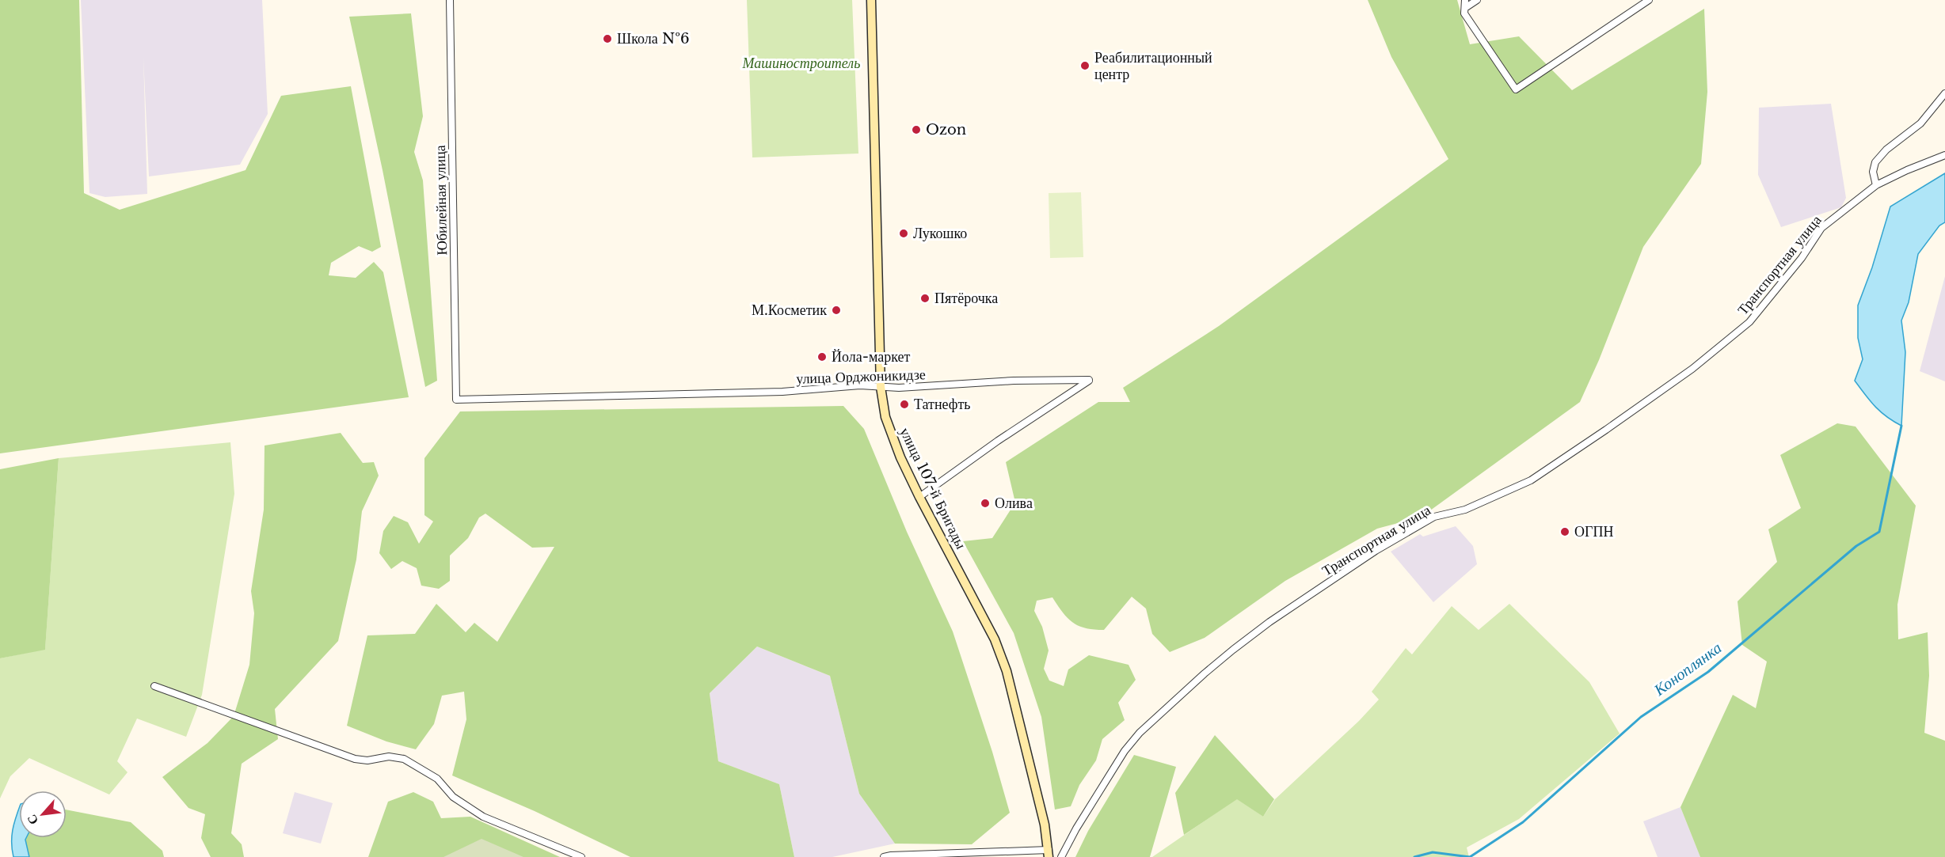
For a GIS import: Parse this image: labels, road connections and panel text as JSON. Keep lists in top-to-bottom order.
{
  "streets": {
    "main road": ["улица 107-й Бригады"],
    "street": ["Юбилейная улица", "Транспортная улица", "улица Орджоникидзе"]
  },
  "crossings": [
    ["Юбилейная улица", "улица Орджоникидзе"],
    ["улица Орджоникидзе", "улица 107-й Бригады"]
  ],
  "water": ["Коноплянка"],
  "parks": ["Машиностроитель"],
  "places": [
    "Школа №6",
    "Реабилитационный центр",
    "Ozon",
    "Лукошко",
    "Пятёрочка",
    "М.Косметик",
    "Йола-маркет",
    "Татнефть",
    "Олива",
    "ОГПН"
  ],
  "north": "bottom left"
}
